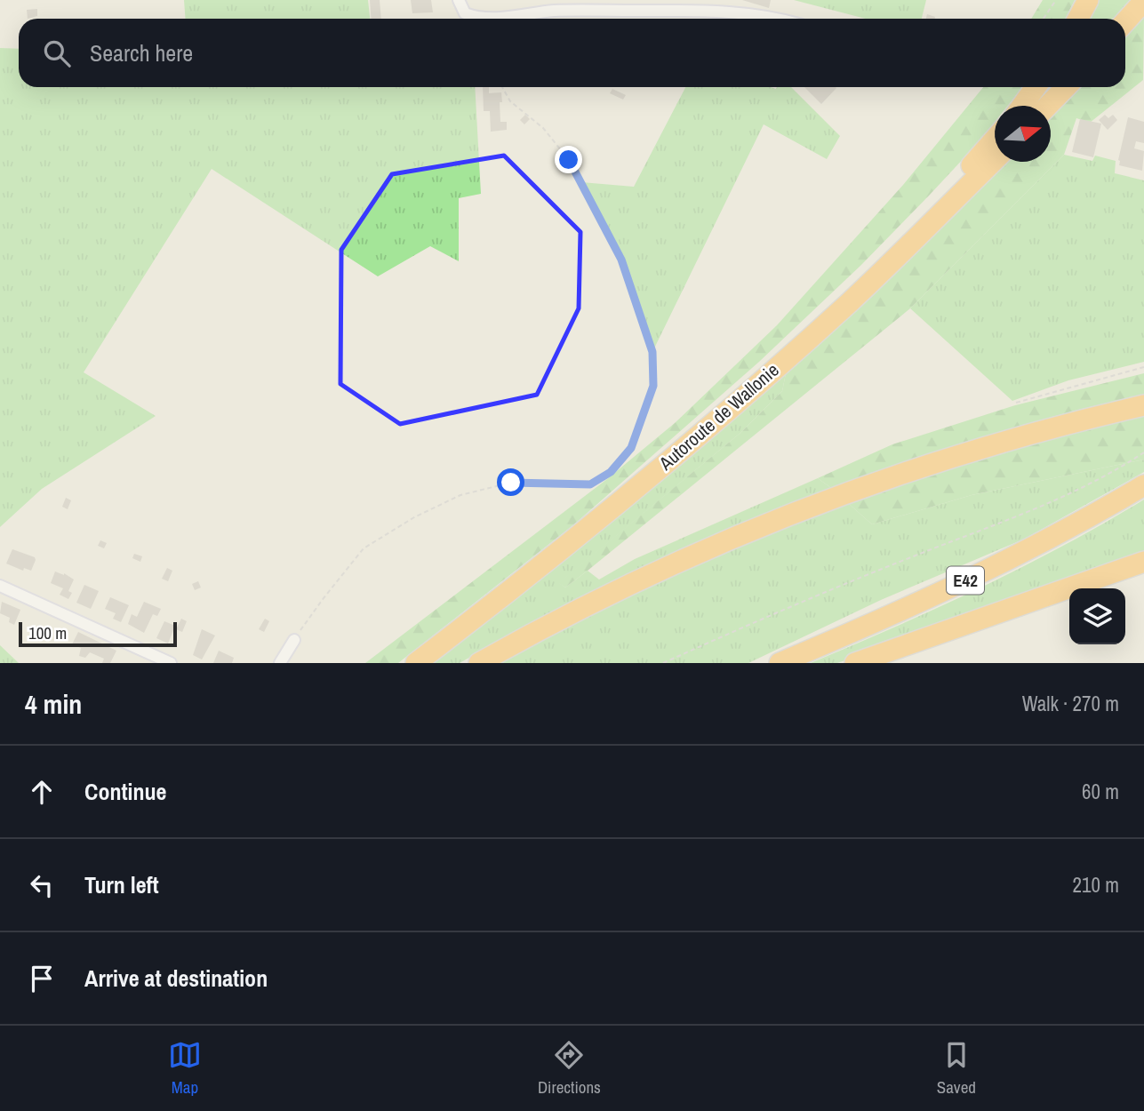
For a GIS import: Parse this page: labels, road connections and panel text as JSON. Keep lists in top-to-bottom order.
{
  "streets": {
    "highway": ["Autoroute de Wallonie", "E42"]
  },
  "scale_bar": "100 m",
  "north": "right",
  "page": {
    "search": "Search here",
    "scale": "100 m",
    "heading": ["4 min", "Walk · 270 m"],
    "list": [
      ["Continue", "60 m"],
      ["Turn left", "210 m"],
      "Arrive at destination"
    ],
    "nav": ["Map", "Directions", "Saved"]
  }
}
